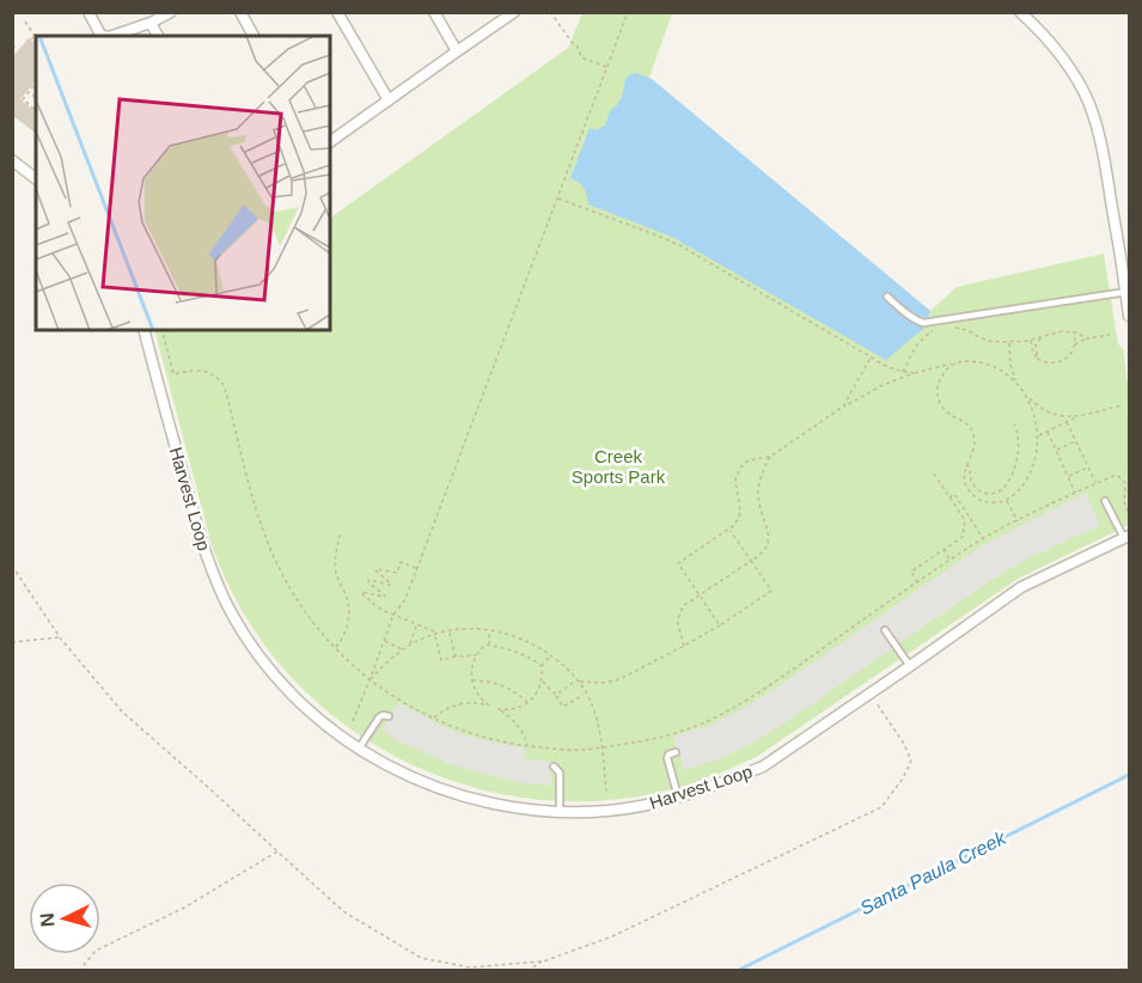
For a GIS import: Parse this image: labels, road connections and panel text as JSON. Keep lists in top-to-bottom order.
{
  "streets": {
    "street": ["Harvest Loop"]
  },
  "water": ["Santa Paula Creek"],
  "parks": ["Creek Sports Park"],
  "north": "left"
}
